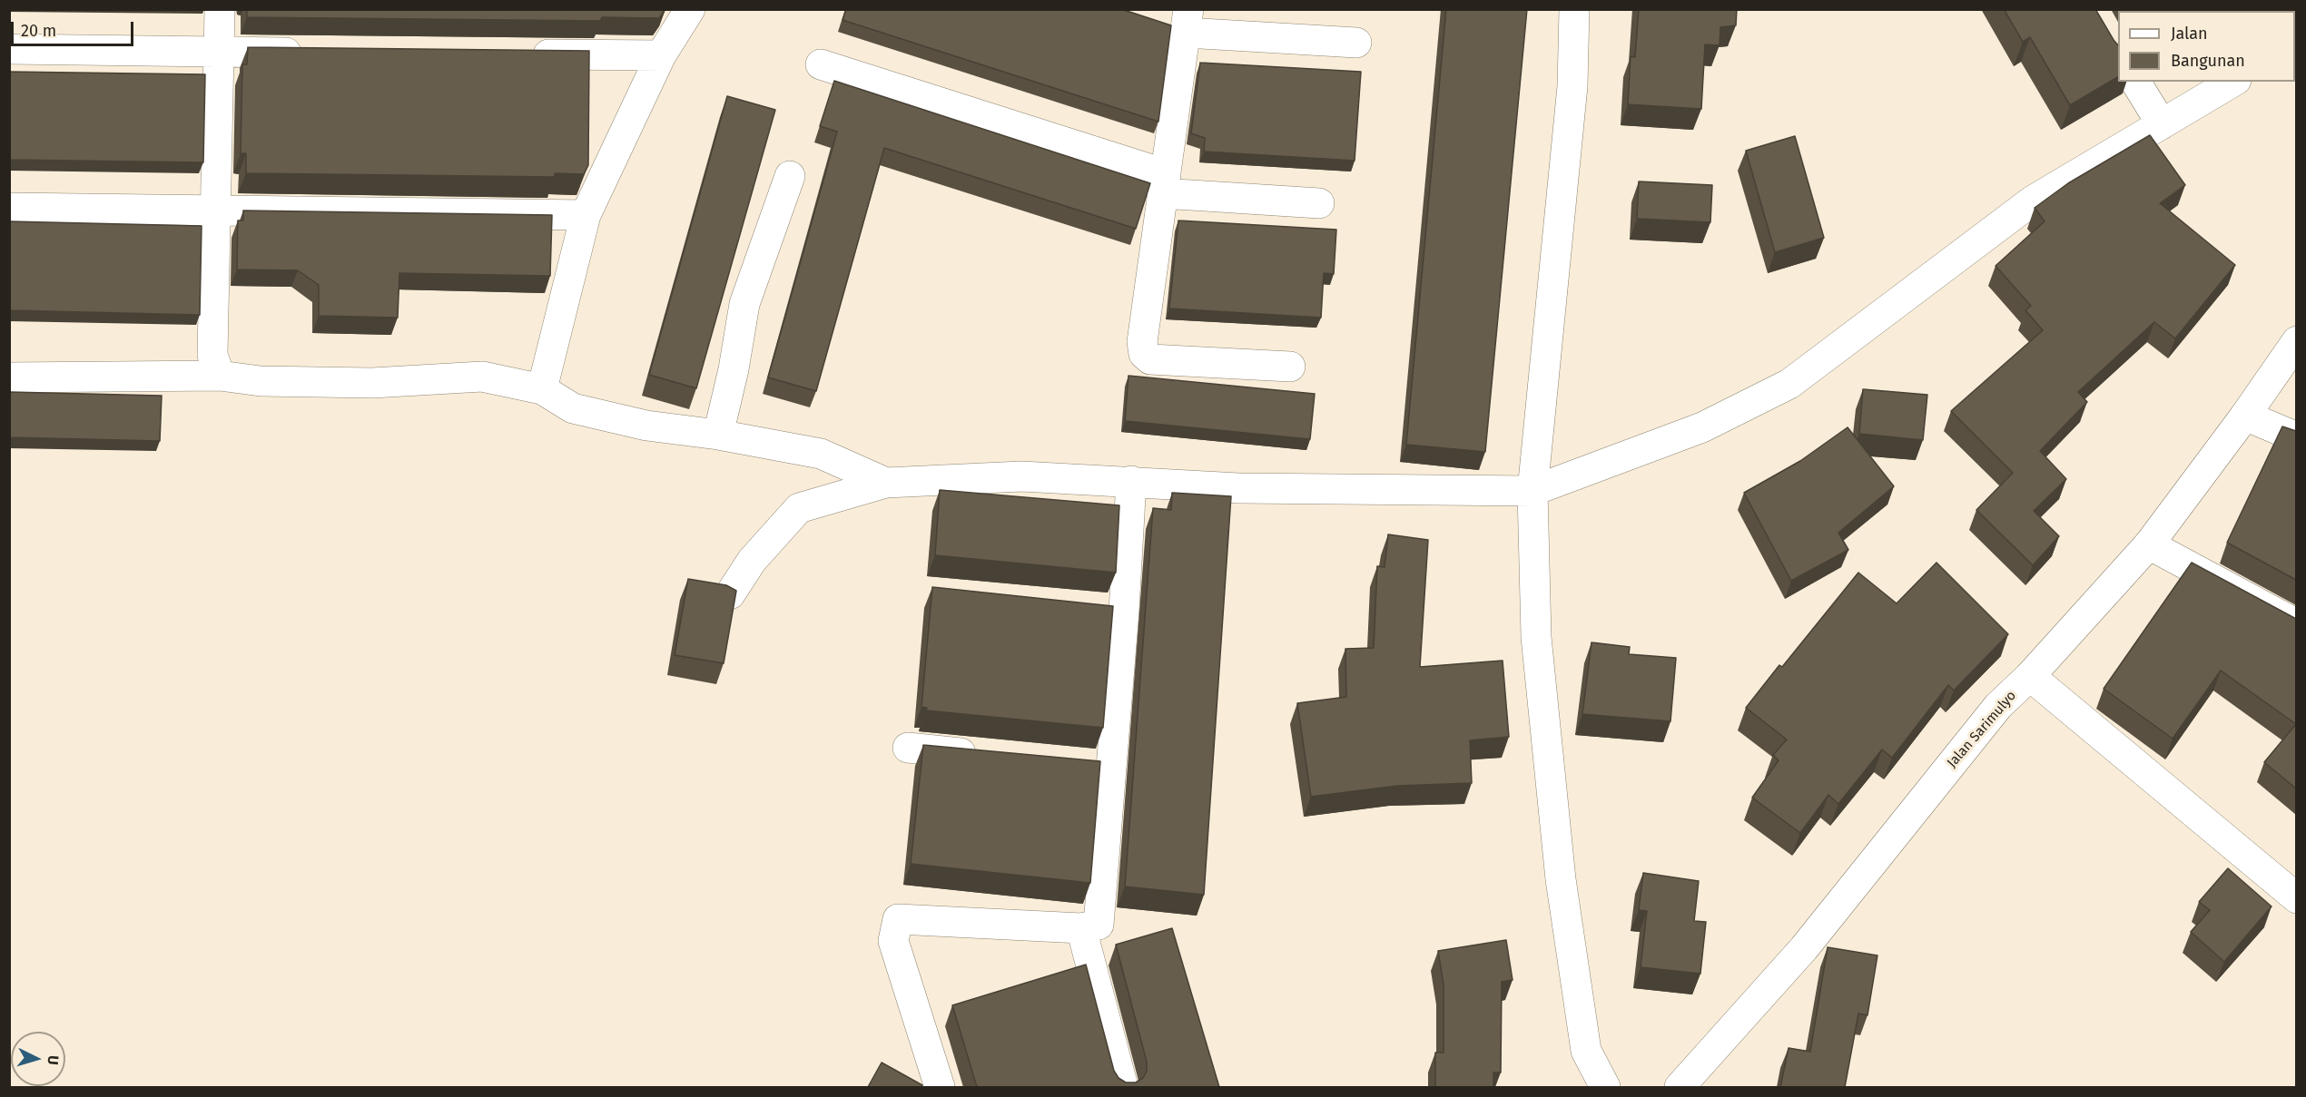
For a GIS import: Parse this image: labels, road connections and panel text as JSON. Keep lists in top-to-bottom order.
{
  "streets": {
    "street": ["Jalan Sarimulyo"]
  },
  "legend": ["Jalan", "Bangunan"],
  "scale_bar": "20 m",
  "north": "right"
}
